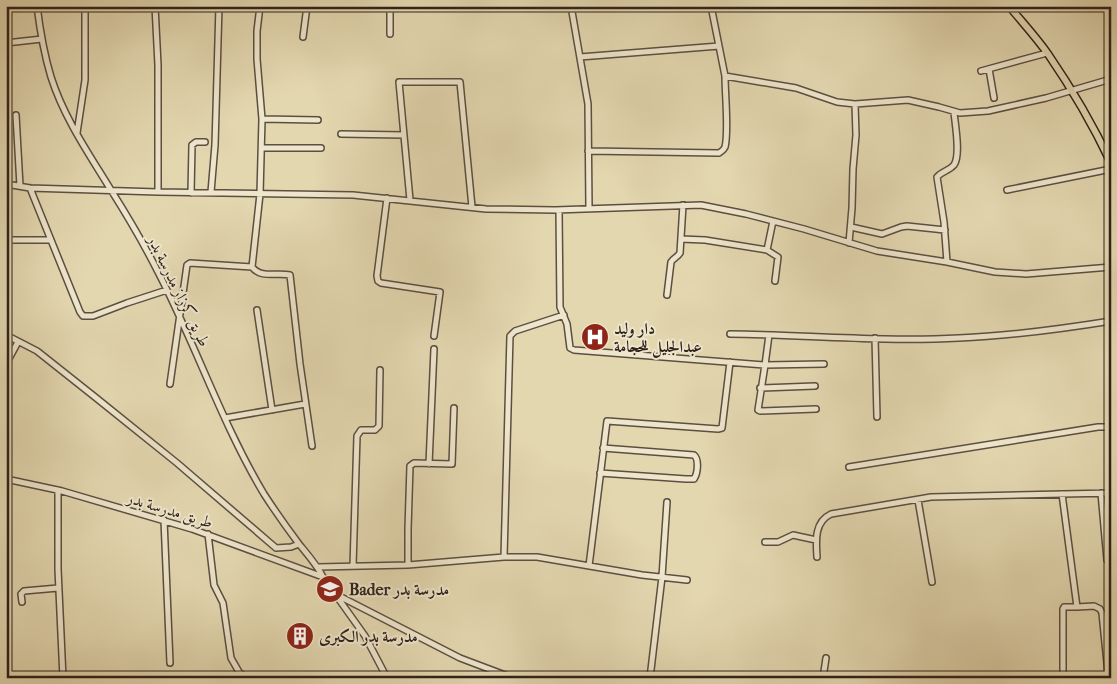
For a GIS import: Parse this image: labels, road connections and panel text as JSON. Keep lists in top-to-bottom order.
{
  "streets": {
    "street": ["طريق كرزاز مدرسة بدر", "طريق مدرسة بدر"]
  },
  "crossings": [
    ["طريق كرزاز مدرسة بدر", "طريق مدرسة بدر"]
  ],
  "places": {
    "hospital": ["دار وليد عبدالجليل للحجامة"],
    "school or university": ["Bader مدرسة بدر"],
    "building": ["مدرسة بدر الكبرى"]
  }
}
